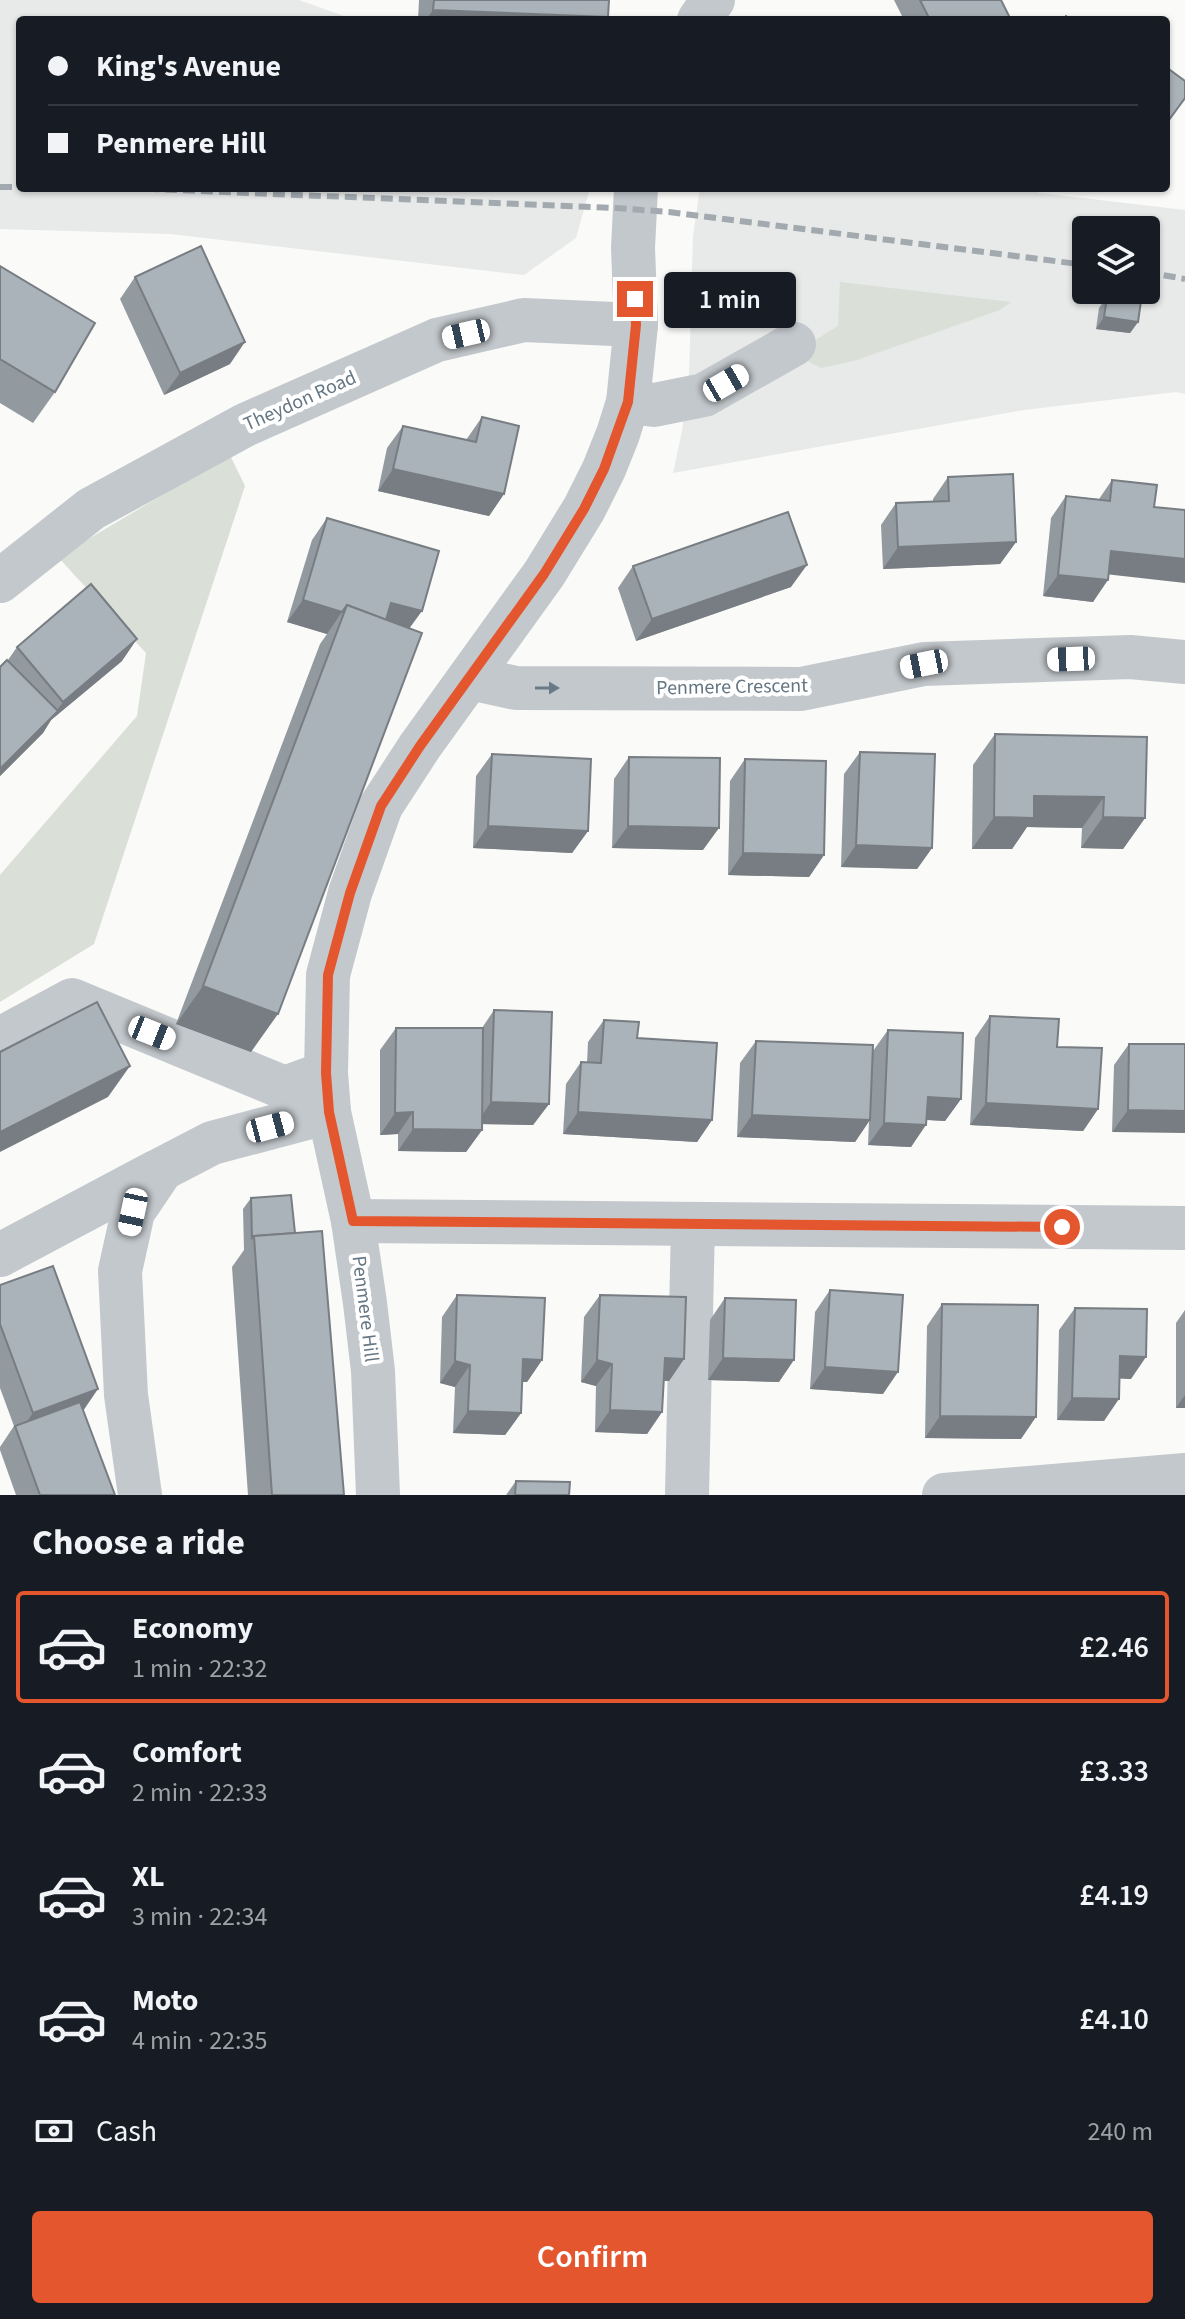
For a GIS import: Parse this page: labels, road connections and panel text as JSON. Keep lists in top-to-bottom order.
{
  "streets": {
    "street": ["Theydon Road", "Penmere Crescent", "Penmere Hill"]
  },
  "crossings": [
    ["Theydon Road", "Penmere Hill"],
    ["Penmere Crescent", "Penmere Hill"]
  ],
  "one_way": ["Penmere Crescent"],
  "page": {
    "banner": ["King's Avenue", "Penmere Hill"],
    "bubble": "1 min",
    "heading": "Choose a ride",
    "list": [
      {
        "name": "Economy",
        "note": "1 min · 22:32",
        "value": "£2.46"
      },
      {
        "name": "Comfort",
        "note": "2 min · 22:33",
        "value": "£3.33"
      },
      {
        "name": "XL",
        "note": "3 min · 22:34",
        "value": "£4.19"
      },
      {
        "name": "Moto",
        "note": "4 min · 22:35",
        "value": "£4.10"
      }
    ],
    "pay": ["Cash", "240 m"],
    "buttons": "Confirm"
  }
}
